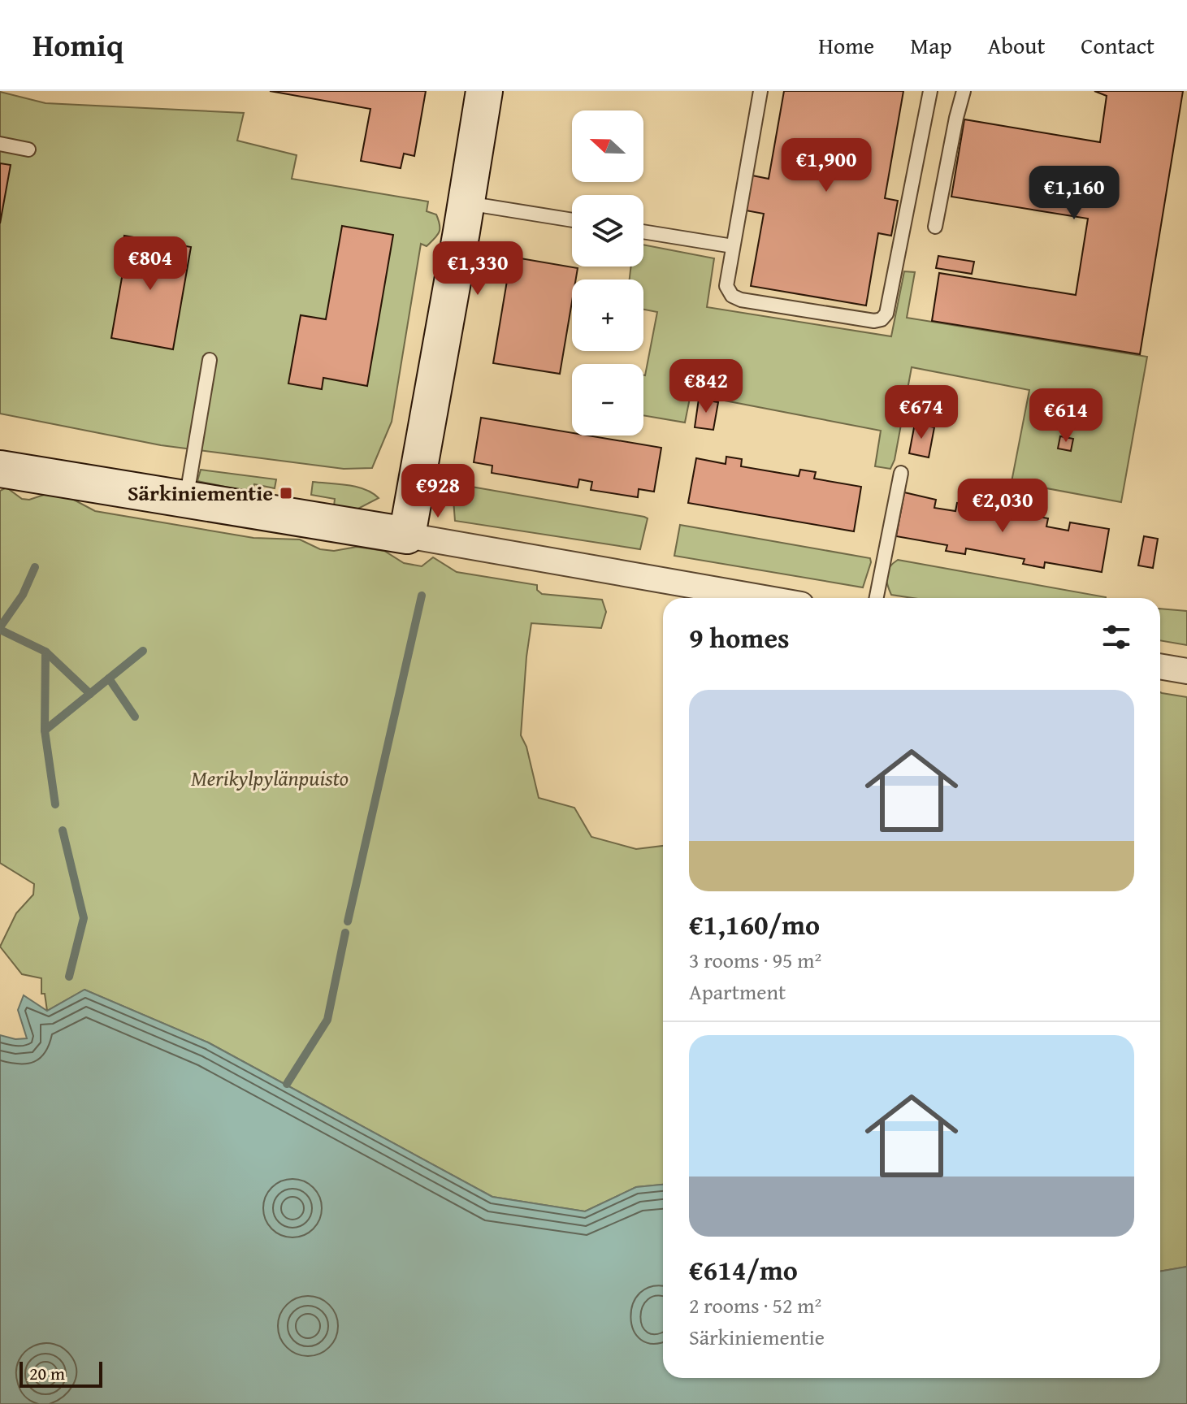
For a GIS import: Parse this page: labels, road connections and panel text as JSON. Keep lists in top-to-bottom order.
{
  "parks": ["Merikylpylänpuisto"],
  "places": {
    "transit": ["Särkiniementie"]
  },
  "scale_bar": "20 m",
  "north": "left",
  "page": {
    "header": "Homiq",
    "nav": [
      "Home",
      "Map",
      "About",
      "Contact"
    ],
    "map_buttons": ["+", "−"],
    "price": [
      "€1,900",
      "€1,160",
      "€804",
      "€1,330",
      "€842",
      "€674",
      "€614",
      "€928",
      "€2,030"
    ],
    "heading": "9 homes",
    "list": [
      {
        "name": "€1,160/mo",
        "note": "3 rooms · 95 m² · Apartment"
      },
      {
        "name": "€614/mo",
        "note": "2 rooms · 52 m² · Särkiniementie"
      }
    ],
    "scale": "20 m"
  }
}
